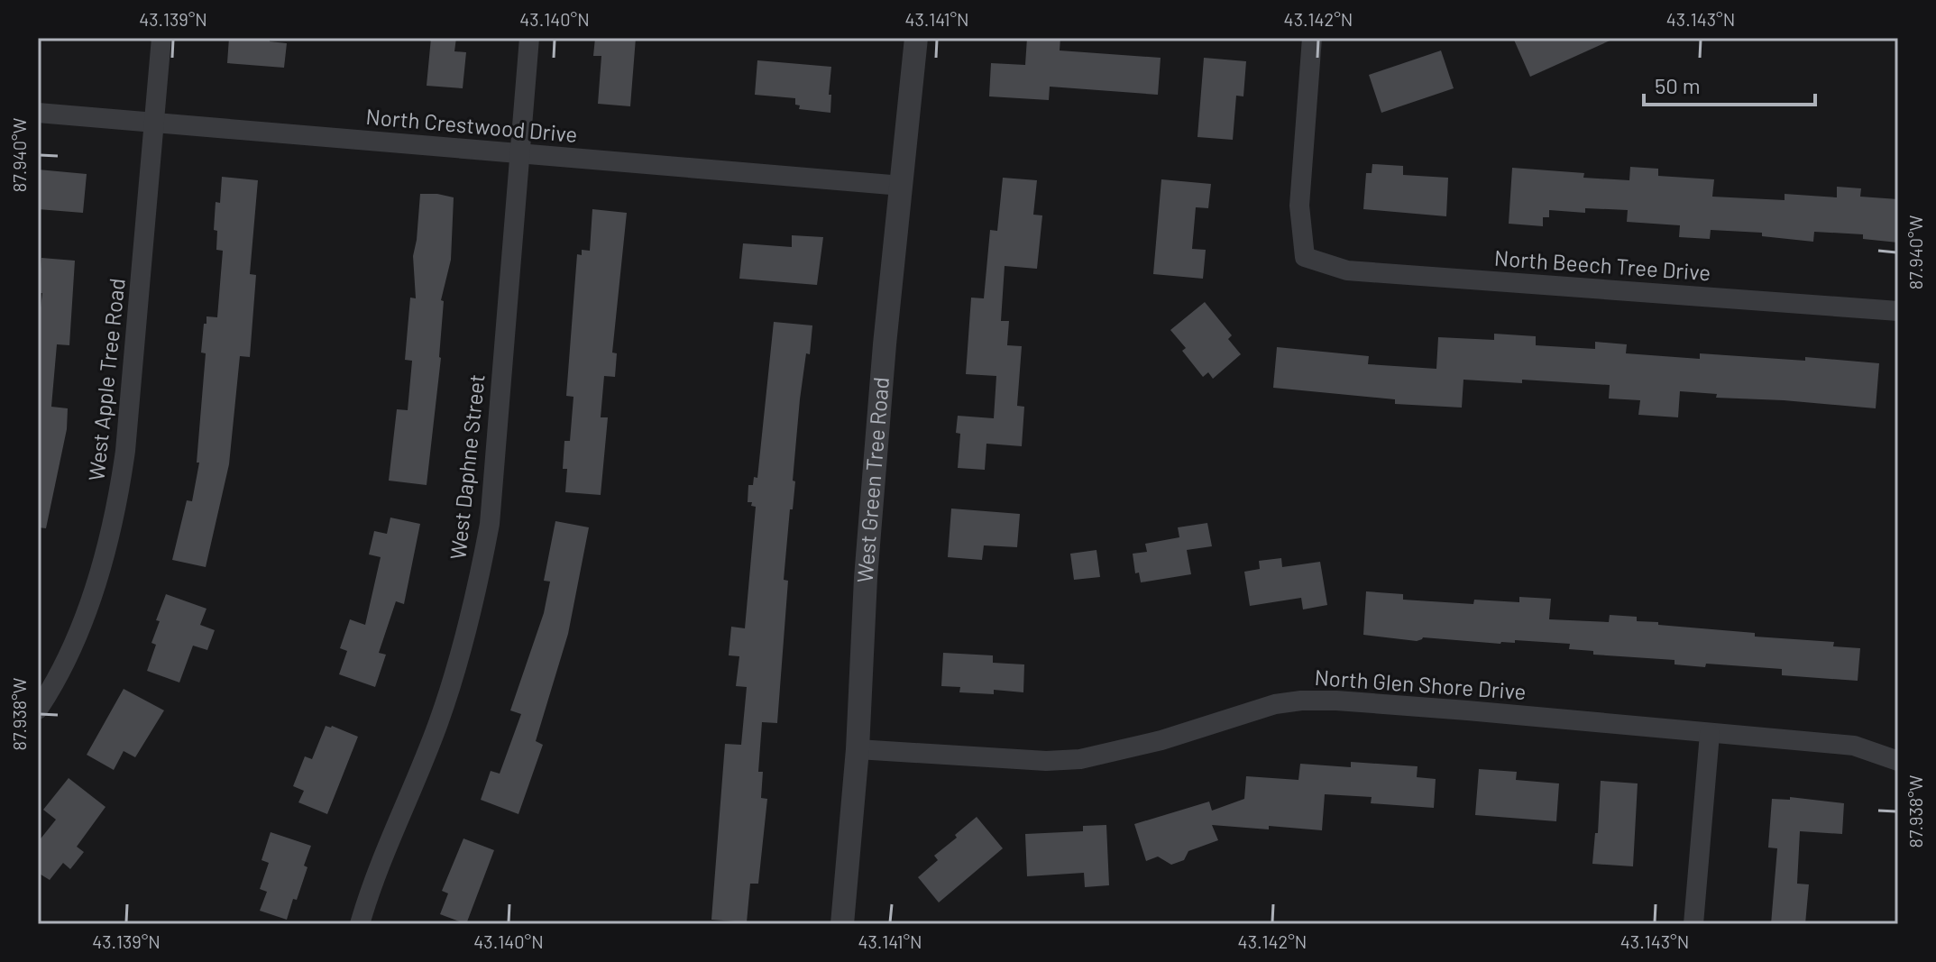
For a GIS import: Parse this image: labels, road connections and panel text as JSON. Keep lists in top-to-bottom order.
{
  "streets": {
    "street": [
      "North Crestwood Drive",
      "North Beech Tree Drive",
      "West Apple Tree Road",
      "West Daphne Street",
      "West Green Tree Road",
      "North Glen Shore Drive"
    ]
  },
  "crossings": [
    ["North Crestwood Drive", "West Apple Tree Road"],
    ["North Crestwood Drive", "West Daphne Street"],
    ["North Crestwood Drive", "West Green Tree Road"],
    ["West Green Tree Road", "North Glen Shore Drive"]
  ],
  "scale_bar": "50 m",
  "coordinates": [
    "43.139°N",
    "43.140°N",
    "43.141°N",
    "43.142°N",
    "43.143°N",
    "87.940°W",
    "87.938°W"
  ]
}
